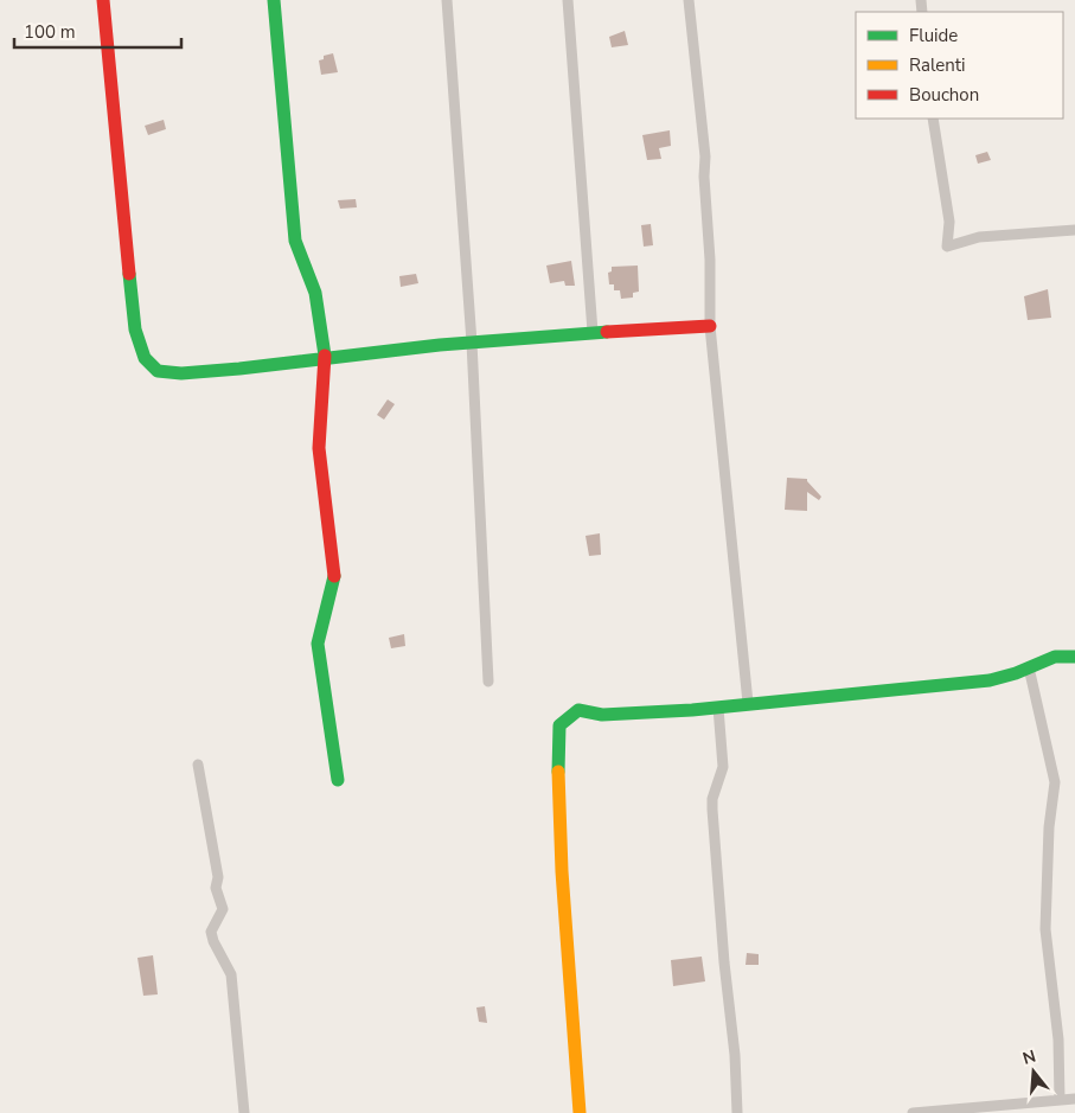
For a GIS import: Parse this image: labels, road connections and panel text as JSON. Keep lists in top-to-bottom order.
{
  "legend": ["Fluide", "Ralenti", "Bouchon"],
  "scale_bar": "100 m",
  "north": "top"
}
